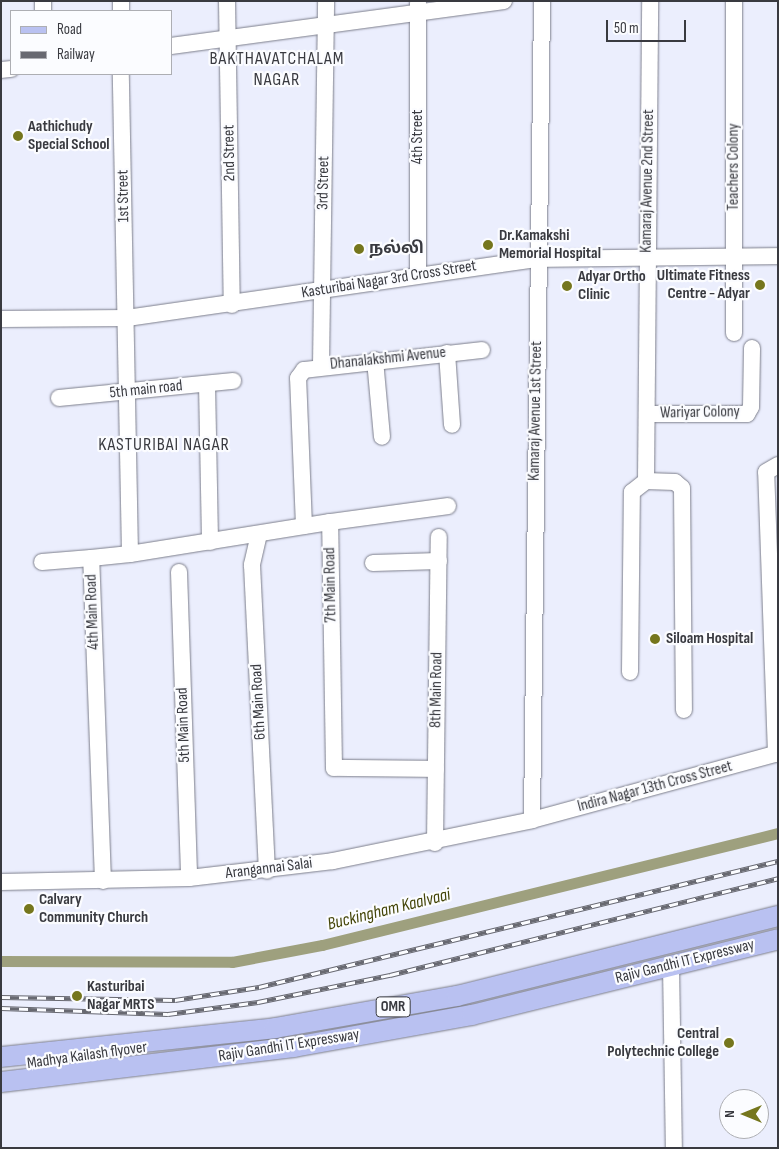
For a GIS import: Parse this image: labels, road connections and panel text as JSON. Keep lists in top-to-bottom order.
{
  "streets": {
    "main road": ["Rajiv Gandhi IT Expressway", "OMR", "Madhya Kailash flyover"],
    "street": [
      "4th Street",
      "2nd Street",
      "Teachers Colony",
      "Kamaraj Avenue 2nd Street",
      "3rd Street",
      "1st Street",
      "Kasturibai Nagar 3rd Cross Street",
      "Dhanalakshmi Avenue",
      "5th main road",
      "Kamaraj Avenue 1st Street",
      "Wariyar Colony",
      "7th Main Road",
      "4th Main Road",
      "8th Main Road",
      "6th Main Road",
      "5th Main Road",
      "Indira Nagar 13th Cross Street",
      "Arangannai Salai"
    ]
  },
  "crossings": [
    ["4th Street", "Kasturibai Nagar 3rd Cross Street"],
    ["2nd Street", "Kasturibai Nagar 3rd Cross Street"],
    ["Teachers Colony", "Kasturibai Nagar 3rd Cross Street"],
    ["Kamaraj Avenue 2nd Street", "Kasturibai Nagar 3rd Cross Street"],
    ["Kamaraj Avenue 2nd Street", "Wariyar Colony"],
    ["3rd Street", "Kasturibai Nagar 3rd Cross Street"],
    ["3rd Street", "Dhanalakshmi Avenue"],
    ["1st Street", "Kasturibai Nagar 3rd Cross Street"],
    ["Kasturibai Nagar 3rd Cross Street", "Kamaraj Avenue 1st Street"],
    ["Dhanalakshmi Avenue", "4th Main Road"],
    ["5th main road", "5th Main Road"],
    ["Kamaraj Avenue 1st Street", "Indira Nagar 13th Cross Street"],
    ["Kamaraj Avenue 1st Street", "Arangannai Salai"],
    ["7th Main Road", "4th Main Road"],
    ["7th Main Road", "8th Main Road"],
    ["4th Main Road", "6th Main Road"],
    ["4th Main Road", "5th Main Road"],
    ["4th Main Road", "Arangannai Salai"],
    ["8th Main Road", "Arangannai Salai"],
    ["6th Main Road", "Arangannai Salai"],
    ["5th Main Road", "Arangannai Salai"],
    ["Indira Nagar 13th Cross Street", "Arangannai Salai"],
    ["Rajiv Gandhi IT Expressway", "Madhya Kailash flyover"]
  ],
  "districts": ["BAKTHAVATCHALAM NAGAR", "KASTURIBAI NAGAR"],
  "water": ["Buckingham Kaalvaai"],
  "places": [
    "Aathichudy Special School",
    "Dr.Kamakshi Memorial Hospital",
    "நல்லி",
    "Ultimate Fitness Centre - Adyar",
    "Adyar Ortho Clinic",
    "Siloam Hospital",
    "Calvary Community Church",
    "Kasturibai Nagar MRTS",
    "Central Polytechnic College"
  ],
  "legend": ["Road", "Railway"],
  "scale_bar": "50 m",
  "north": "left"
}
